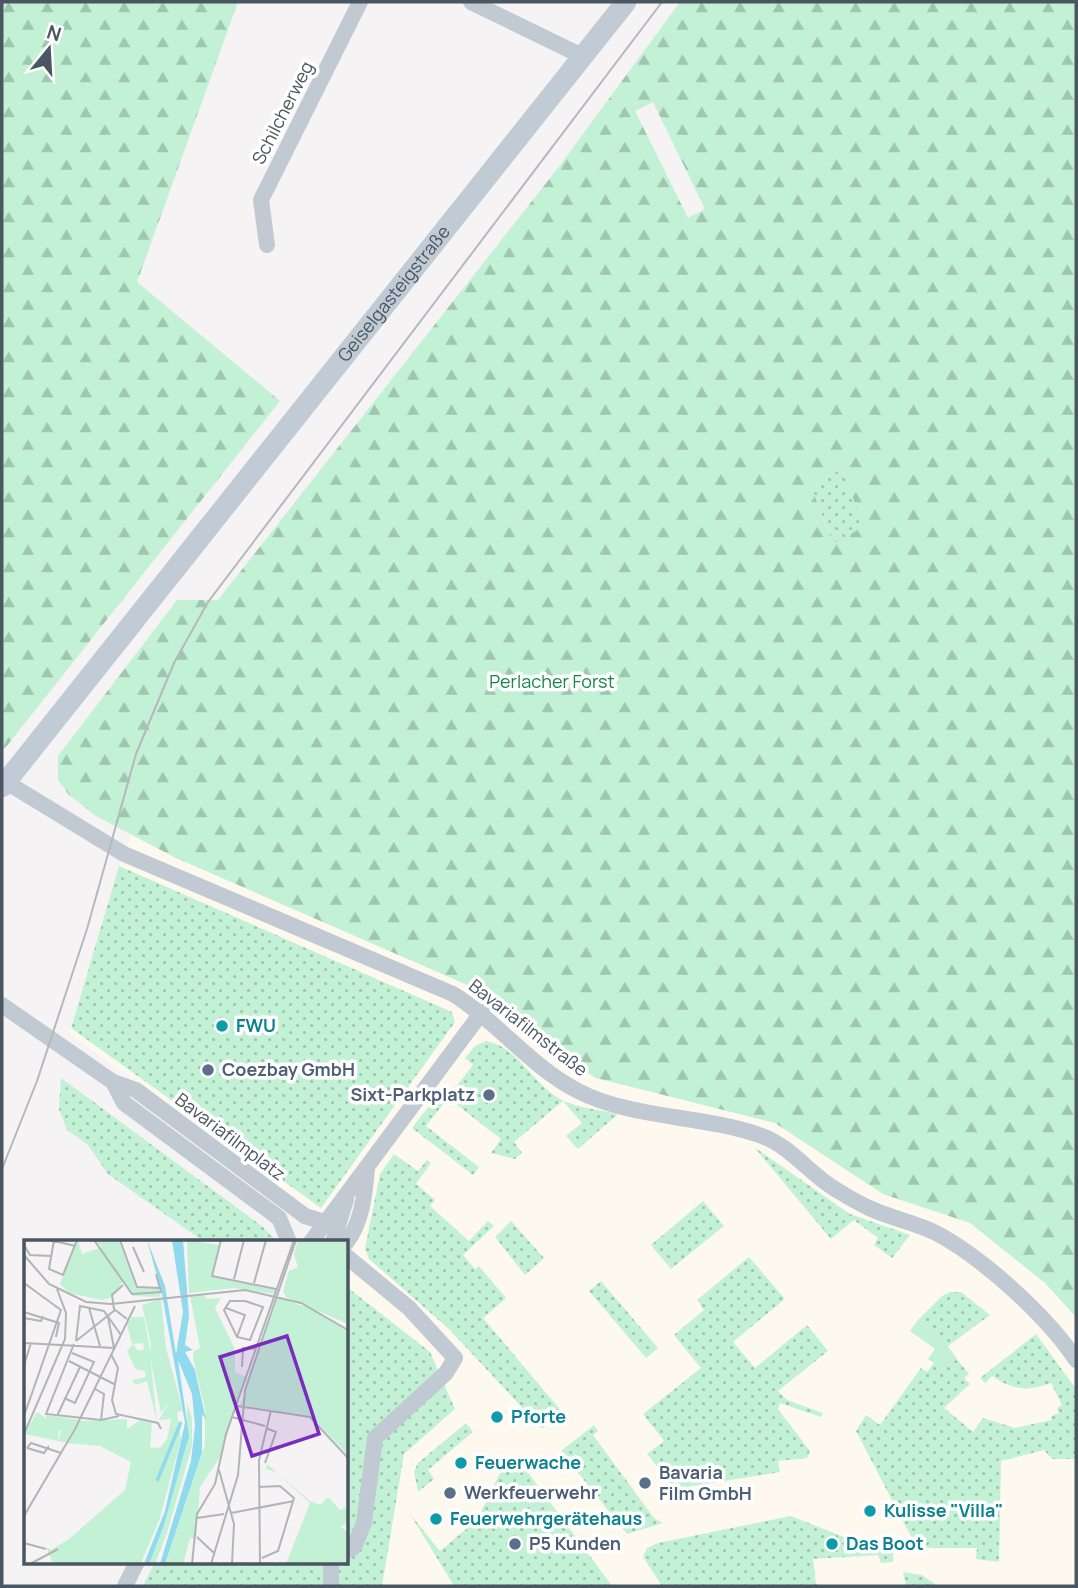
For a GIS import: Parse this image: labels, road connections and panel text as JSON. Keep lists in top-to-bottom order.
{
  "streets": {
    "main road": ["Geiselgasteigstraße"],
    "street": ["Schilcherweg", "Bavariafilmstraße", "Bavariafilmplatz"]
  },
  "crossings": [
    ["Geiselgasteigstraße", "Bavariafilmstraße"]
  ],
  "parks": ["Perlacher Forst"],
  "places": [
    "FWU",
    "Coezbay GmbH",
    "Sixt-Parkplatz",
    "Pforte",
    "Feuerwache",
    "Bavaria Film GmbH",
    "Werkfeuerwehr",
    "Kulisse \"Villa\"",
    "Feuerwehrgerätehaus",
    "P5 Kunden",
    "Das Boot"
  ],
  "north": "top"
}
